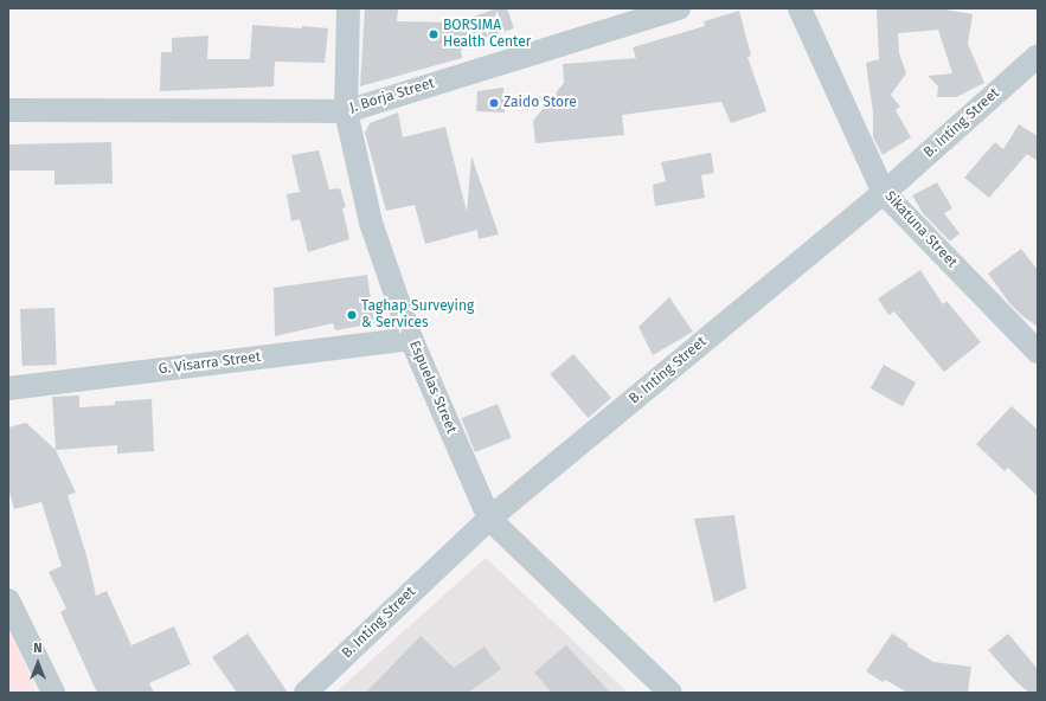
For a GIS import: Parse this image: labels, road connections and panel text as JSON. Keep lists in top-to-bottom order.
{
  "streets": {
    "street": [
      "J. Borja Street",
      "B. Inting Street",
      "Sikatuna Street",
      "G. Visarra Street",
      "Espuelas Street"
    ]
  },
  "crossings": [
    ["J. Borja Street", "Espuelas Street"],
    ["B. Inting Street", "Sikatuna Street"],
    ["B. Inting Street", "Espuelas Street"],
    ["G. Visarra Street", "Espuelas Street"]
  ],
  "places": ["BORSIMA Health Center", "Zaido Store", "Taghap Surveying & Services"],
  "north": "top"
}
